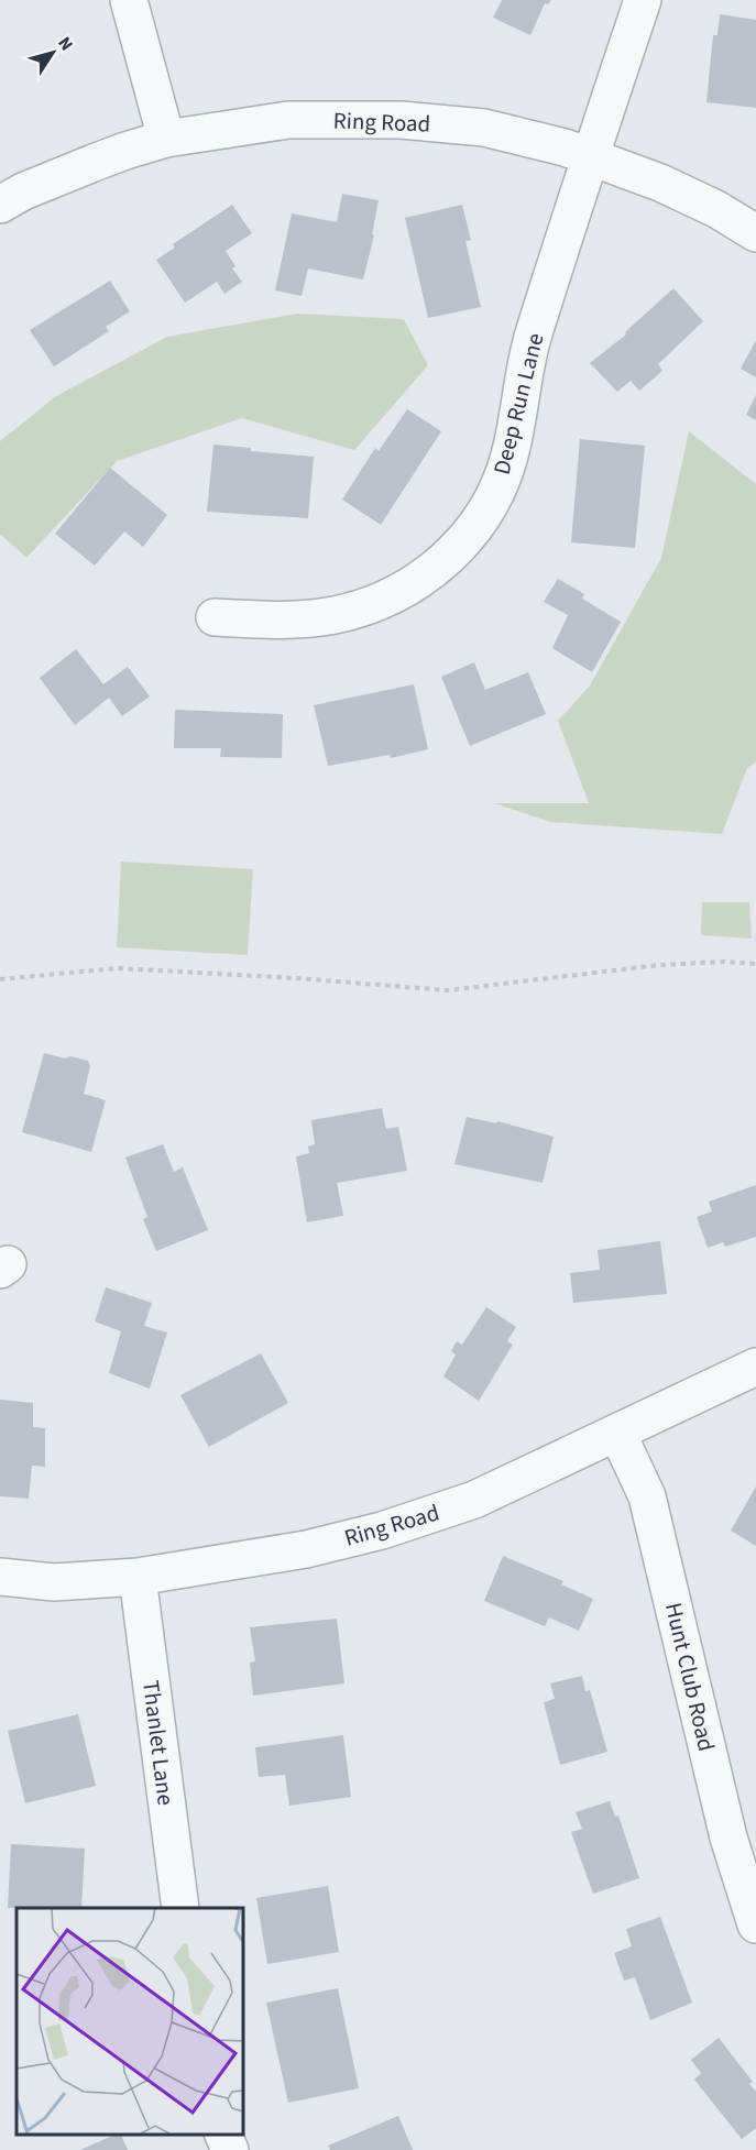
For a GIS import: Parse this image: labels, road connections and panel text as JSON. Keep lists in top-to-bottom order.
{
  "streets": {
    "street": [
      "Ring Road",
      "Deep Run Lane",
      "Hunt Club Road",
      "Thanlet Lane"
    ]
  },
  "crossings": [
    ["Ring Road", "Deep Run Lane"],
    ["Ring Road", "Hunt Club Road"],
    ["Ring Road", "Thanlet Lane"]
  ],
  "north": "top right"
}
